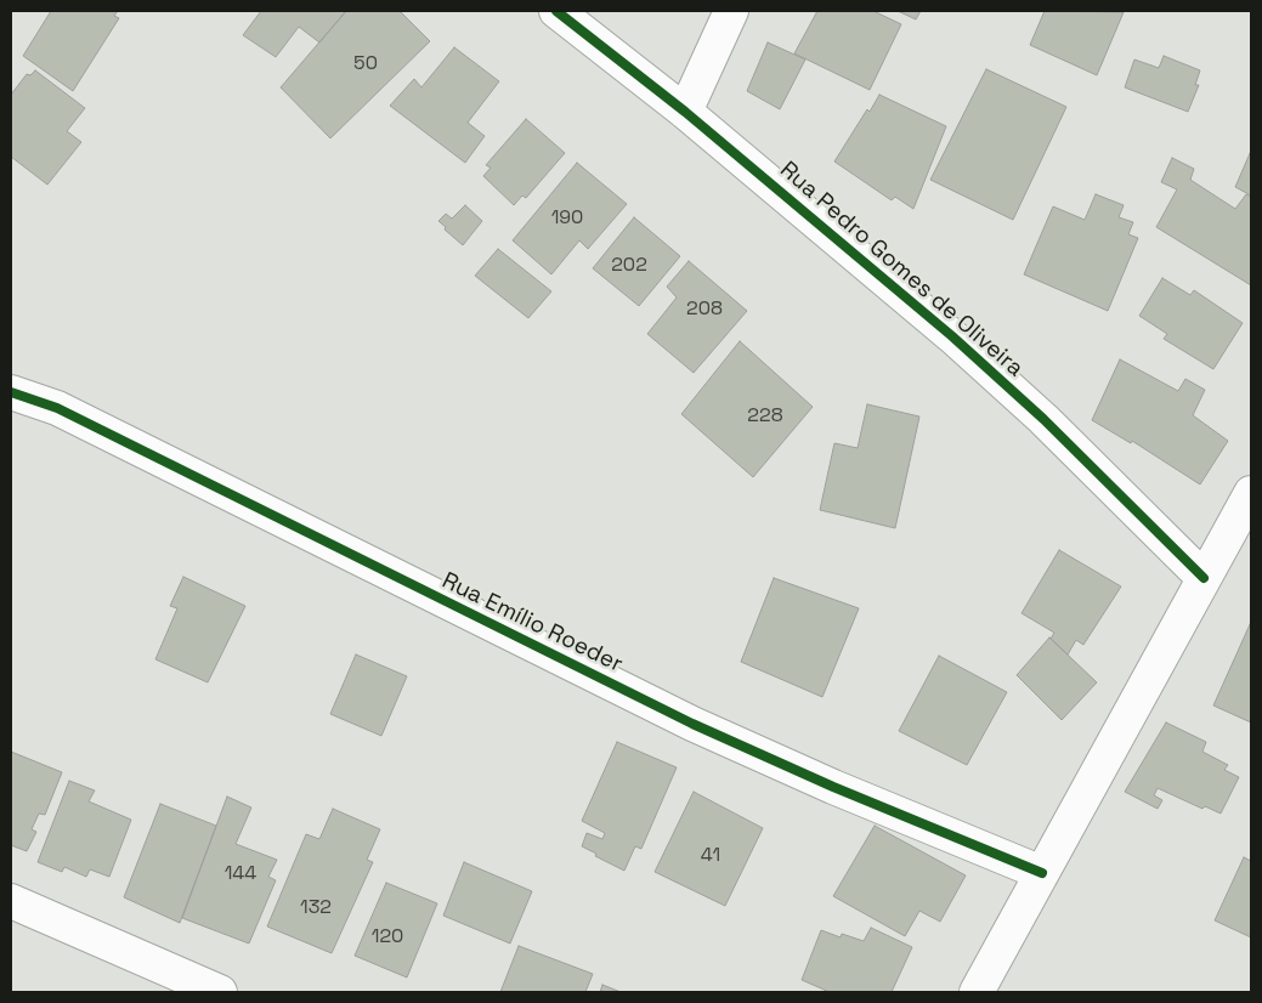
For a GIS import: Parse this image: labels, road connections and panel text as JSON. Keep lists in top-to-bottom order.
{
  "streets": {
    "street": ["Rua Pedro Gomes de Oliveira", "Rua Emílio Roeder"]
  },
  "house_numbers": [
    "50",
    "190",
    "202",
    "208",
    "228",
    "41",
    "144",
    "132",
    "120"
  ]
}
